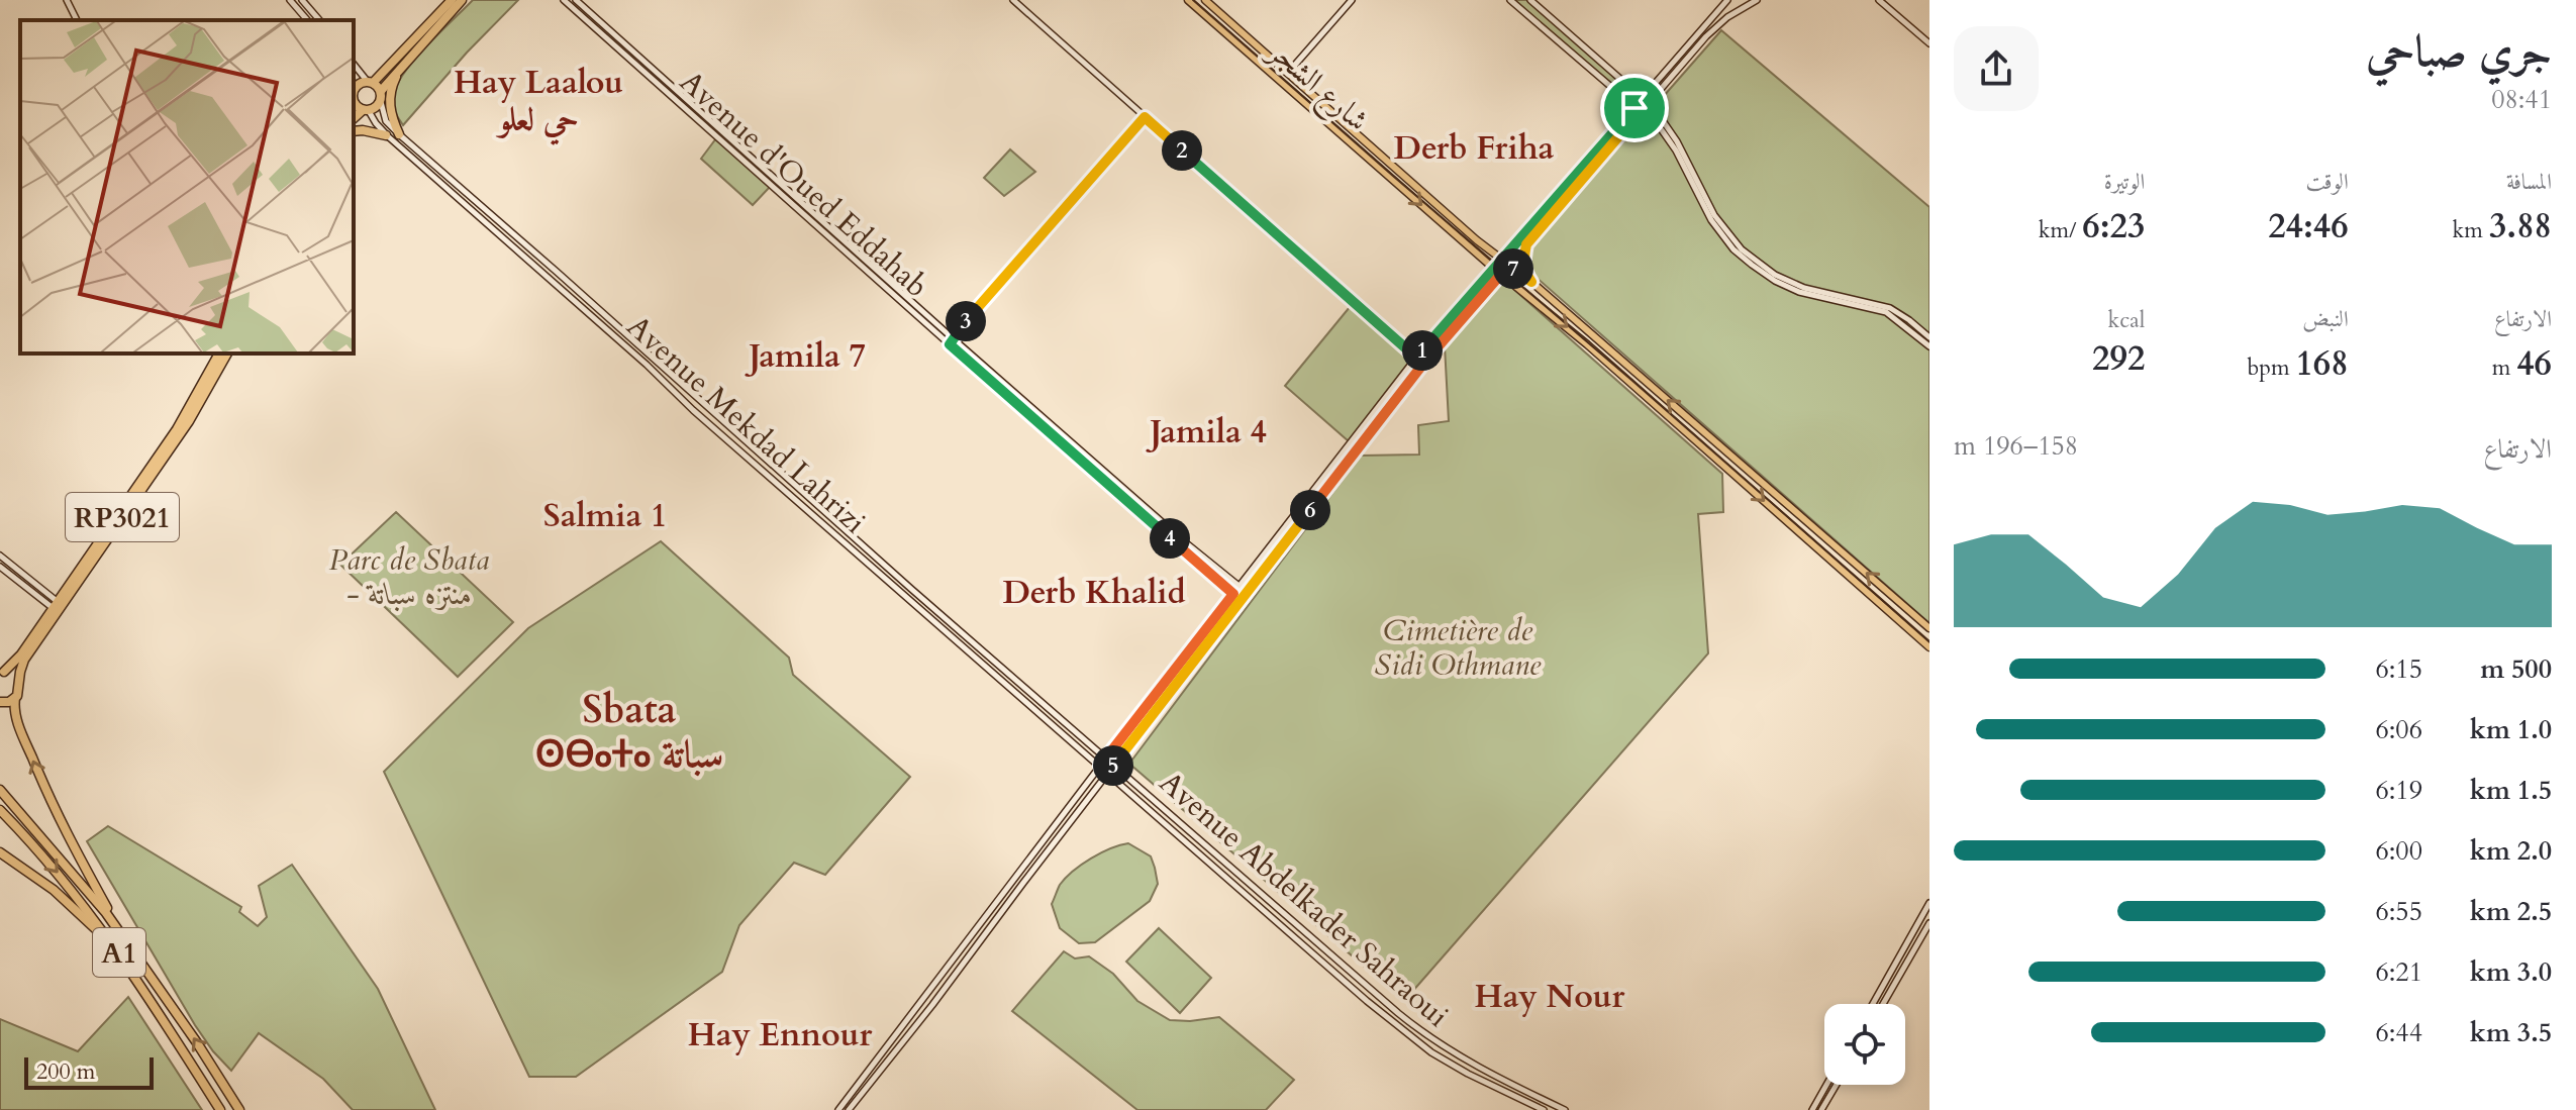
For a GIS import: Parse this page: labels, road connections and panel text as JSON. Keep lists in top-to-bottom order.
{
  "streets": {
    "highway": ["RP3021", "A1"],
    "main road": [
      "شارع الشجر",
      "Avenue d'Oued Eddahab",
      "Avenue Mekdad Lahrizi",
      "Avenue Abdelkader Sahraoui"
    ]
  },
  "crossings": [
    ["Avenue Mekdad Lahrizi", "Avenue Abdelkader Sahraoui"]
  ],
  "districts": [
    "Hay Laalou حي لعلو",
    "Derb Friha",
    "Jamila 7",
    "Jamila 4",
    "Salmia 1",
    "Derb Khalid",
    "Sbata ⵙⴱⴰⵜⴰ سباتة",
    "Hay Nour",
    "Hay Ennour"
  ],
  "parks": ["Parc de Sbata - منتزه سباتة", "Cimetière de Sidi Othmane"],
  "scale_bar": "200 m",
  "page": {
    "heading": ["جري صباحي", "08:41"],
    "pins": [
      "2",
      "7",
      "3",
      "1",
      "6",
      "4",
      "5"
    ],
    "stats": [
      ["المسافة", "3.88 km"],
      ["الوقت", "24:46"],
      ["الوتيرة", "6:23 /km"],
      ["الارتفاع", "46 m"],
      ["النبض", "168 bpm"],
      ["kcal", "292"]
    ],
    "chart": ["الارتفاع", "158–196 m"],
    "list": [
      {
        "name": "500 m",
        "note": "6:15"
      },
      {
        "name": "1.0 km",
        "note": "6:06"
      },
      {
        "name": "1.5 km",
        "note": "6:19"
      },
      {
        "name": "2.0 km",
        "note": "6:00"
      },
      {
        "name": "2.5 km",
        "note": "6:55"
      },
      {
        "name": "3.0 km",
        "note": "6:21"
      },
      {
        "name": "3.5 km",
        "note": "6:44"
      }
    ],
    "scale": "200 m"
  }
}
